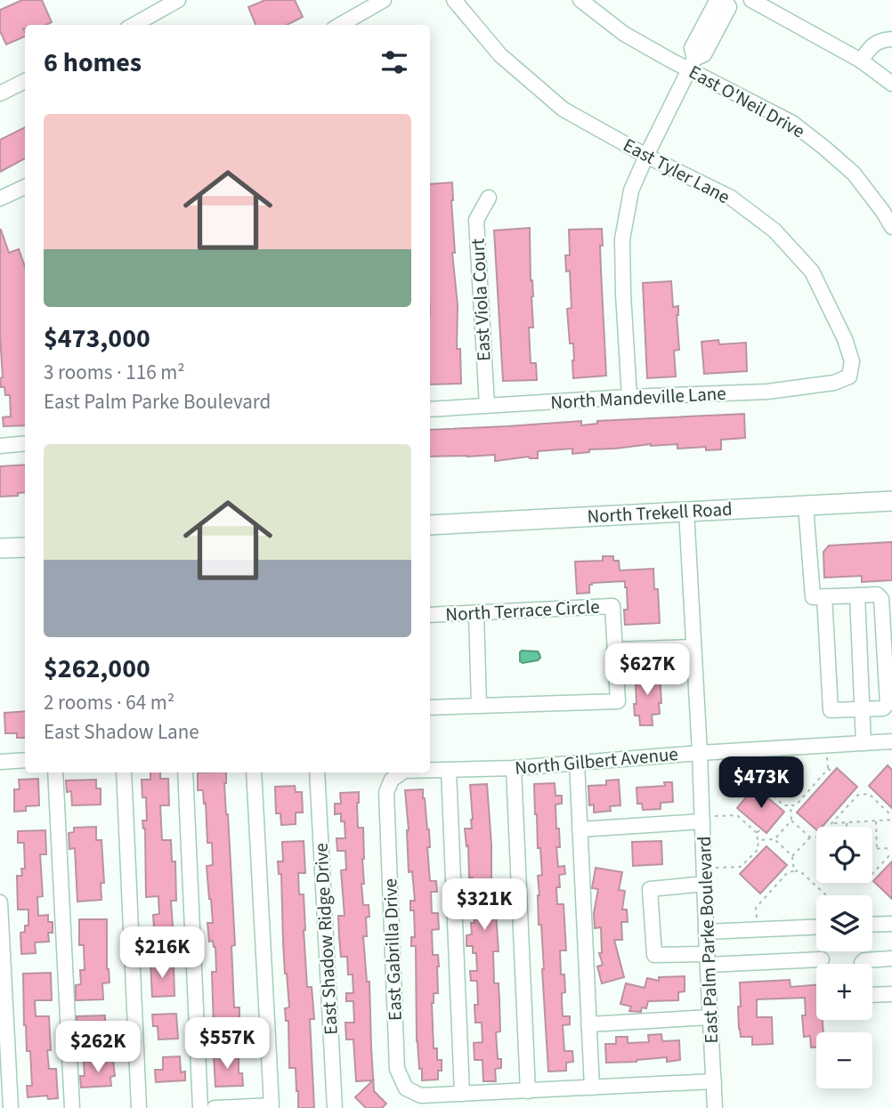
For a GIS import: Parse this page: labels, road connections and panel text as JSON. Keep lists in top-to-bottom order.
{
  "streets": {
    "main road": ["North Trekell Road"],
    "street": [
      "East O'Neil Drive",
      "East Tyler Lane",
      "East Viola Court",
      "North Mandeville Lane",
      "North Terrace Circle",
      "North Gilbert Avenue",
      "East Shadow Ridge Drive",
      "East Palm Parke Boulevard",
      "East Gabrilla Drive"
    ]
  },
  "crossings": [
    ["East Tyler Lane", "North Mandeville Lane"],
    ["East Viola Court", "North Mandeville Lane"],
    ["North Trekell Road", "East Palm Parke Boulevard"],
    ["North Gilbert Avenue", "East Palm Parke Boulevard"],
    ["North Gilbert Avenue", "East Gabrilla Drive"]
  ],
  "page": {
    "heading": "6 homes",
    "list": [
      {
        "name": "$473,000",
        "note": "3 rooms · 116 m² · East Palm Parke Boulevard"
      },
      {
        "name": "$262,000",
        "note": "2 rooms · 64 m² · East Shadow Lane"
      }
    ],
    "price": [
      "$627K",
      "$473K",
      "$321K",
      "$216K",
      "$557K",
      "$262K"
    ],
    "map_buttons": ["+", "−"]
  }
}
